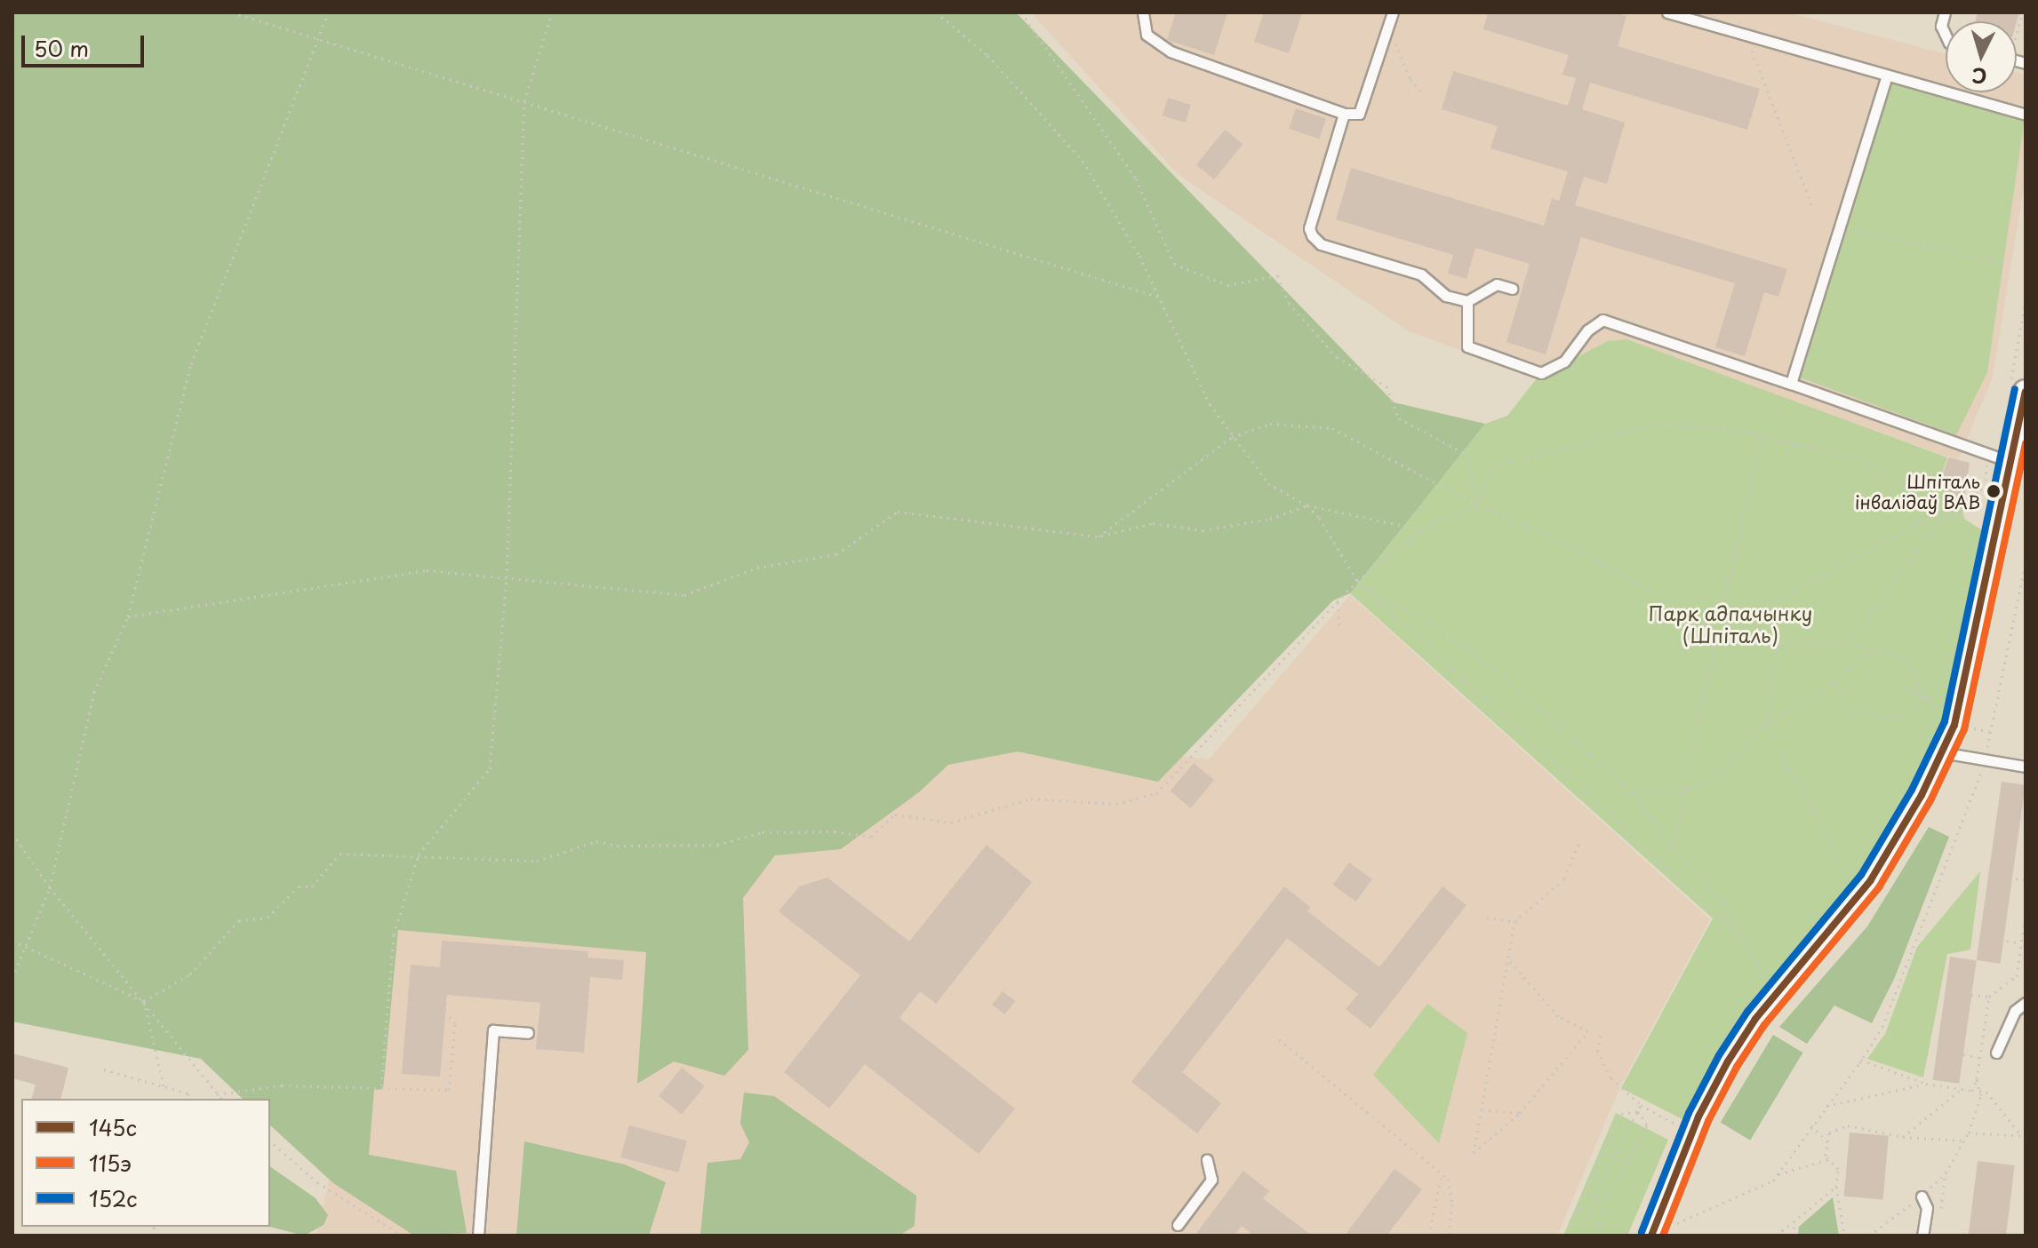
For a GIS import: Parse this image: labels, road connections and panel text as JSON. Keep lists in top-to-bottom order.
{
  "parks": ["Парк адпачынку (Шпіталь)"],
  "places": ["Шпіталь інвалідаў ВАВ"],
  "lines": ["transit line 152с", "transit line 145с", "transit line 115э"],
  "legend": ["145с", "115э", "152с"],
  "scale_bar": "50 m",
  "north": "bottom"
}
